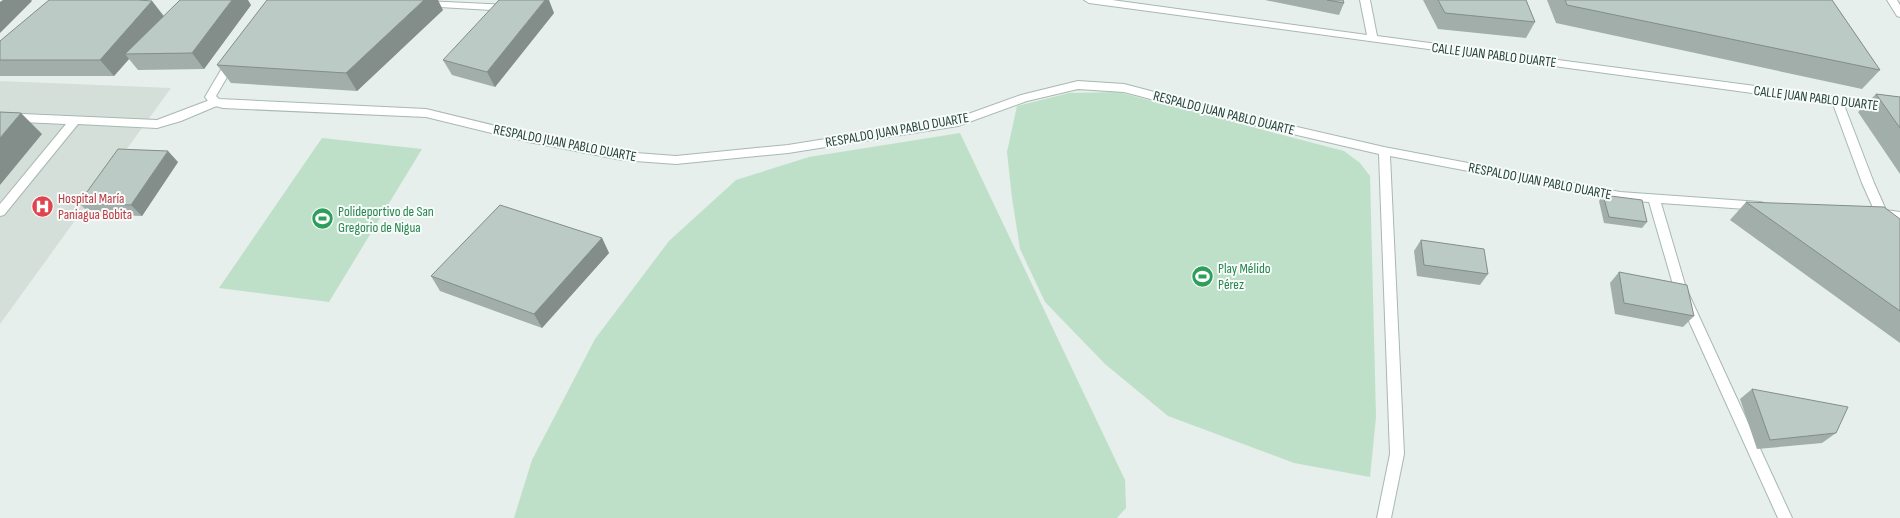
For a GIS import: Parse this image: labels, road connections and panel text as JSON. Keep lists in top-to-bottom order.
{
  "streets": {
    "street": ["CALLE JUAN PABLO DUARTE", "RESPALDO JUAN PABLO DUARTE"]
  },
  "places": {
    "hospital": ["Hospital María Paniagua Bobita"],
    "sports": ["Polideportivo de San Gregorio de Nigua", "Play Mélido Pérez"]
  }
}
